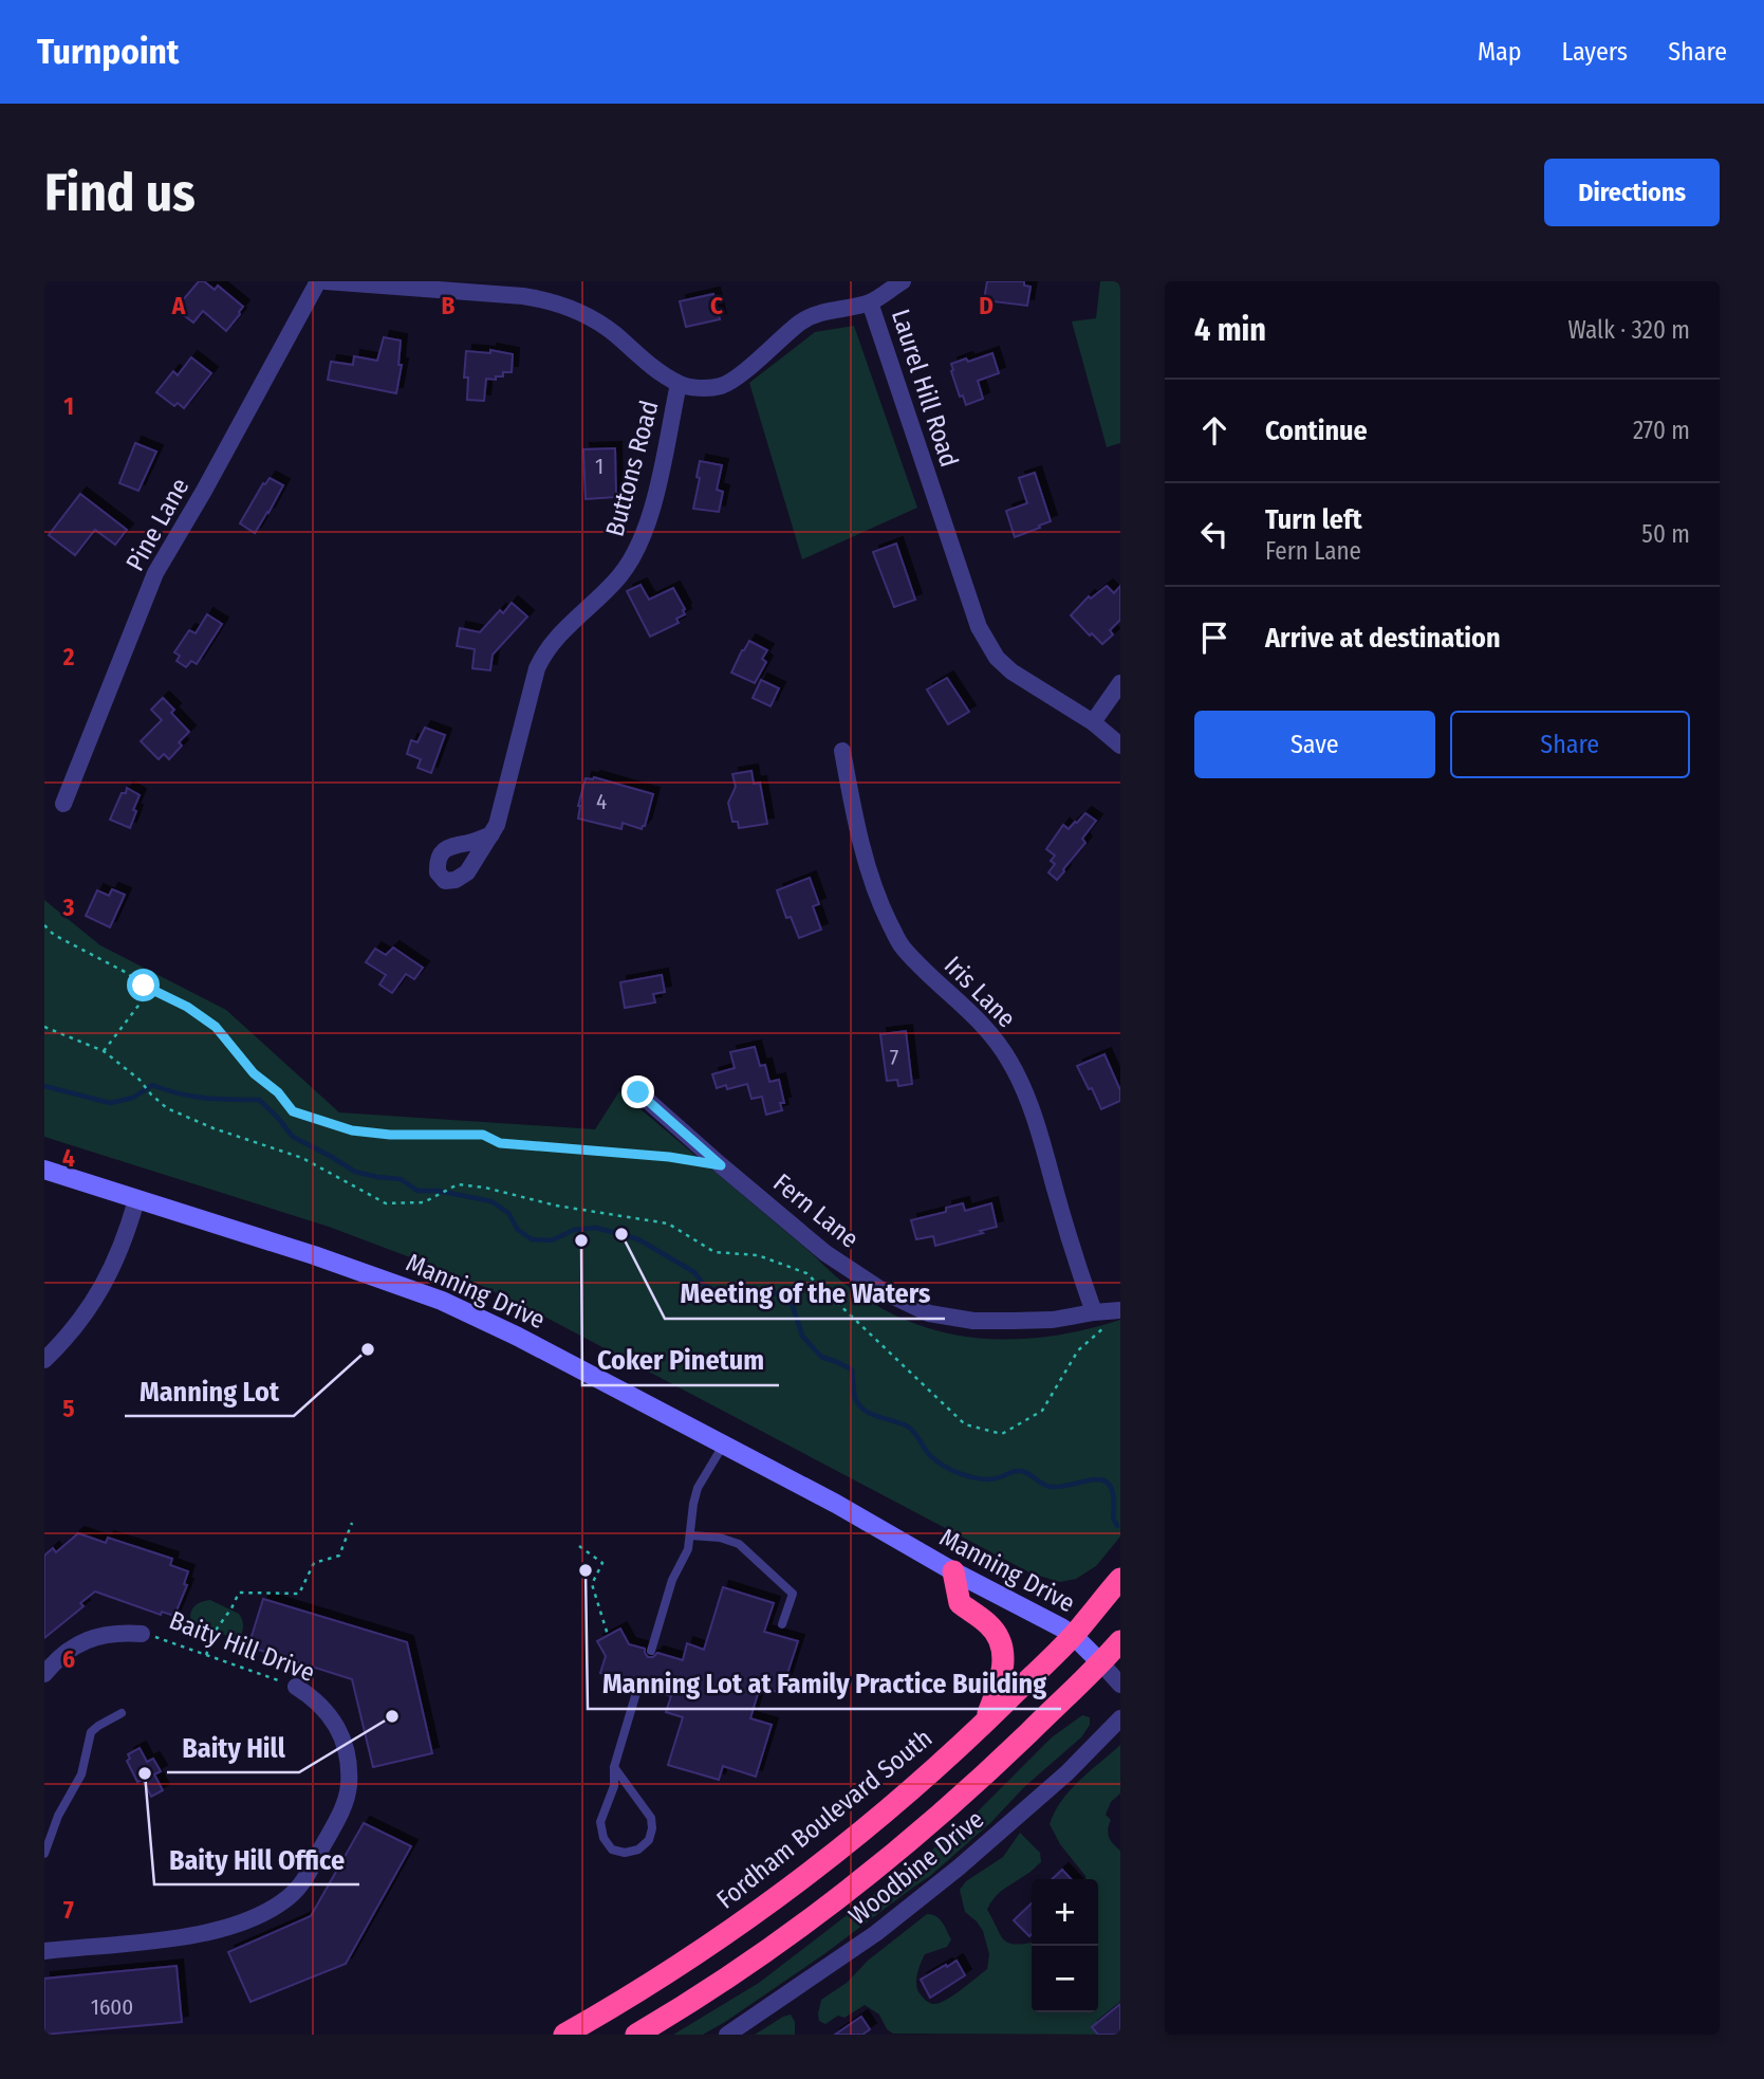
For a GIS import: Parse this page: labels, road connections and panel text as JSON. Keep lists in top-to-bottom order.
{
  "streets": {
    "highway": ["Fordham Boulevard South"],
    "street": [
      "Laurel Hill Road",
      "Buttons Road",
      "Pine Lane",
      "Iris Lane",
      "Fern Lane",
      "Manning Drive",
      "Baity Hill Drive",
      "Woodbine Drive"
    ]
  },
  "crossings": [
    ["Laurel Hill Road", "Buttons Road"],
    ["Iris Lane", "Fern Lane"],
    ["Manning Drive", "Fordham Boulevard South"]
  ],
  "places": [
    "Meeting of the Waters",
    "Coker Pinetum",
    "Manning Lot",
    "Manning Lot at Family Practice Building",
    "Baity Hill",
    "Baity Hill Office"
  ],
  "house_numbers": [
    "1",
    "4",
    "7",
    "1600"
  ],
  "page": {
    "header": "Turnpoint",
    "nav": ["Map", "Layers", "Share"],
    "buttons": [
      "Directions",
      ["Save", "Share"]
    ],
    "title": "Find us",
    "heading": ["4 min", "Walk · 320 m"],
    "list": [
      ["Continue", "270 m"],
      ["Turn left", "Fern Lane", "50 m"],
      "Arrive at destination"
    ],
    "map_buttons": ["+", "−"]
  },
  "grid": {
    "columns": [
      "A",
      "B",
      "C",
      "D"
    ],
    "rows": [
      "1",
      "2",
      "3",
      "4",
      "5",
      "6",
      "7"
    ]
  }
}
